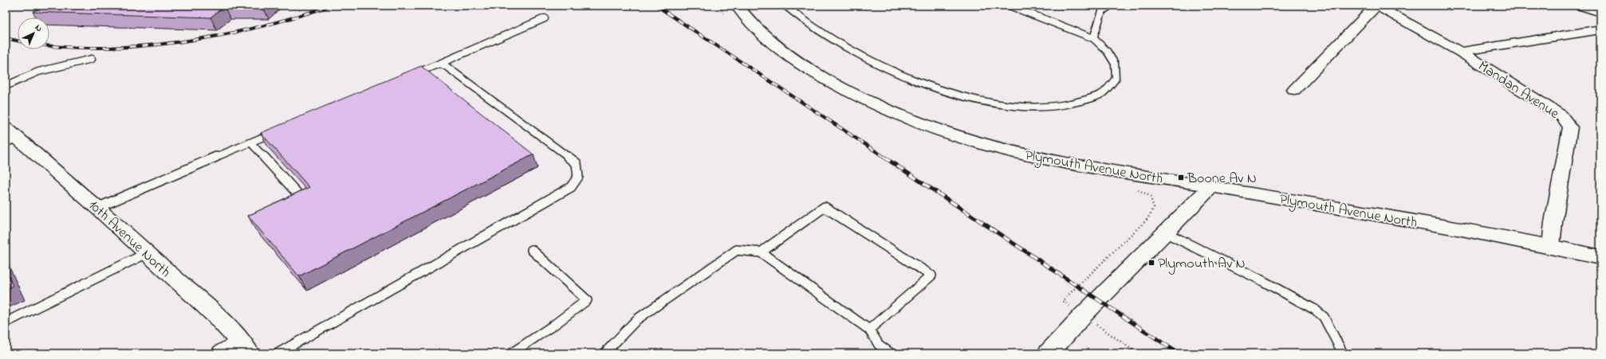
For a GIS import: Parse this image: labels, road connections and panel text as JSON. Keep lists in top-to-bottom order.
{
  "streets": {
    "street": ["Mandan Avenue", "Plymouth Avenue North", "10th Avenue North"]
  },
  "crossings": [
    ["Mandan Avenue", "Plymouth Avenue North"]
  ],
  "places": {
    "transit": ["Boone Av N", "Plymouth Av N"]
  },
  "north": "top right"
}
